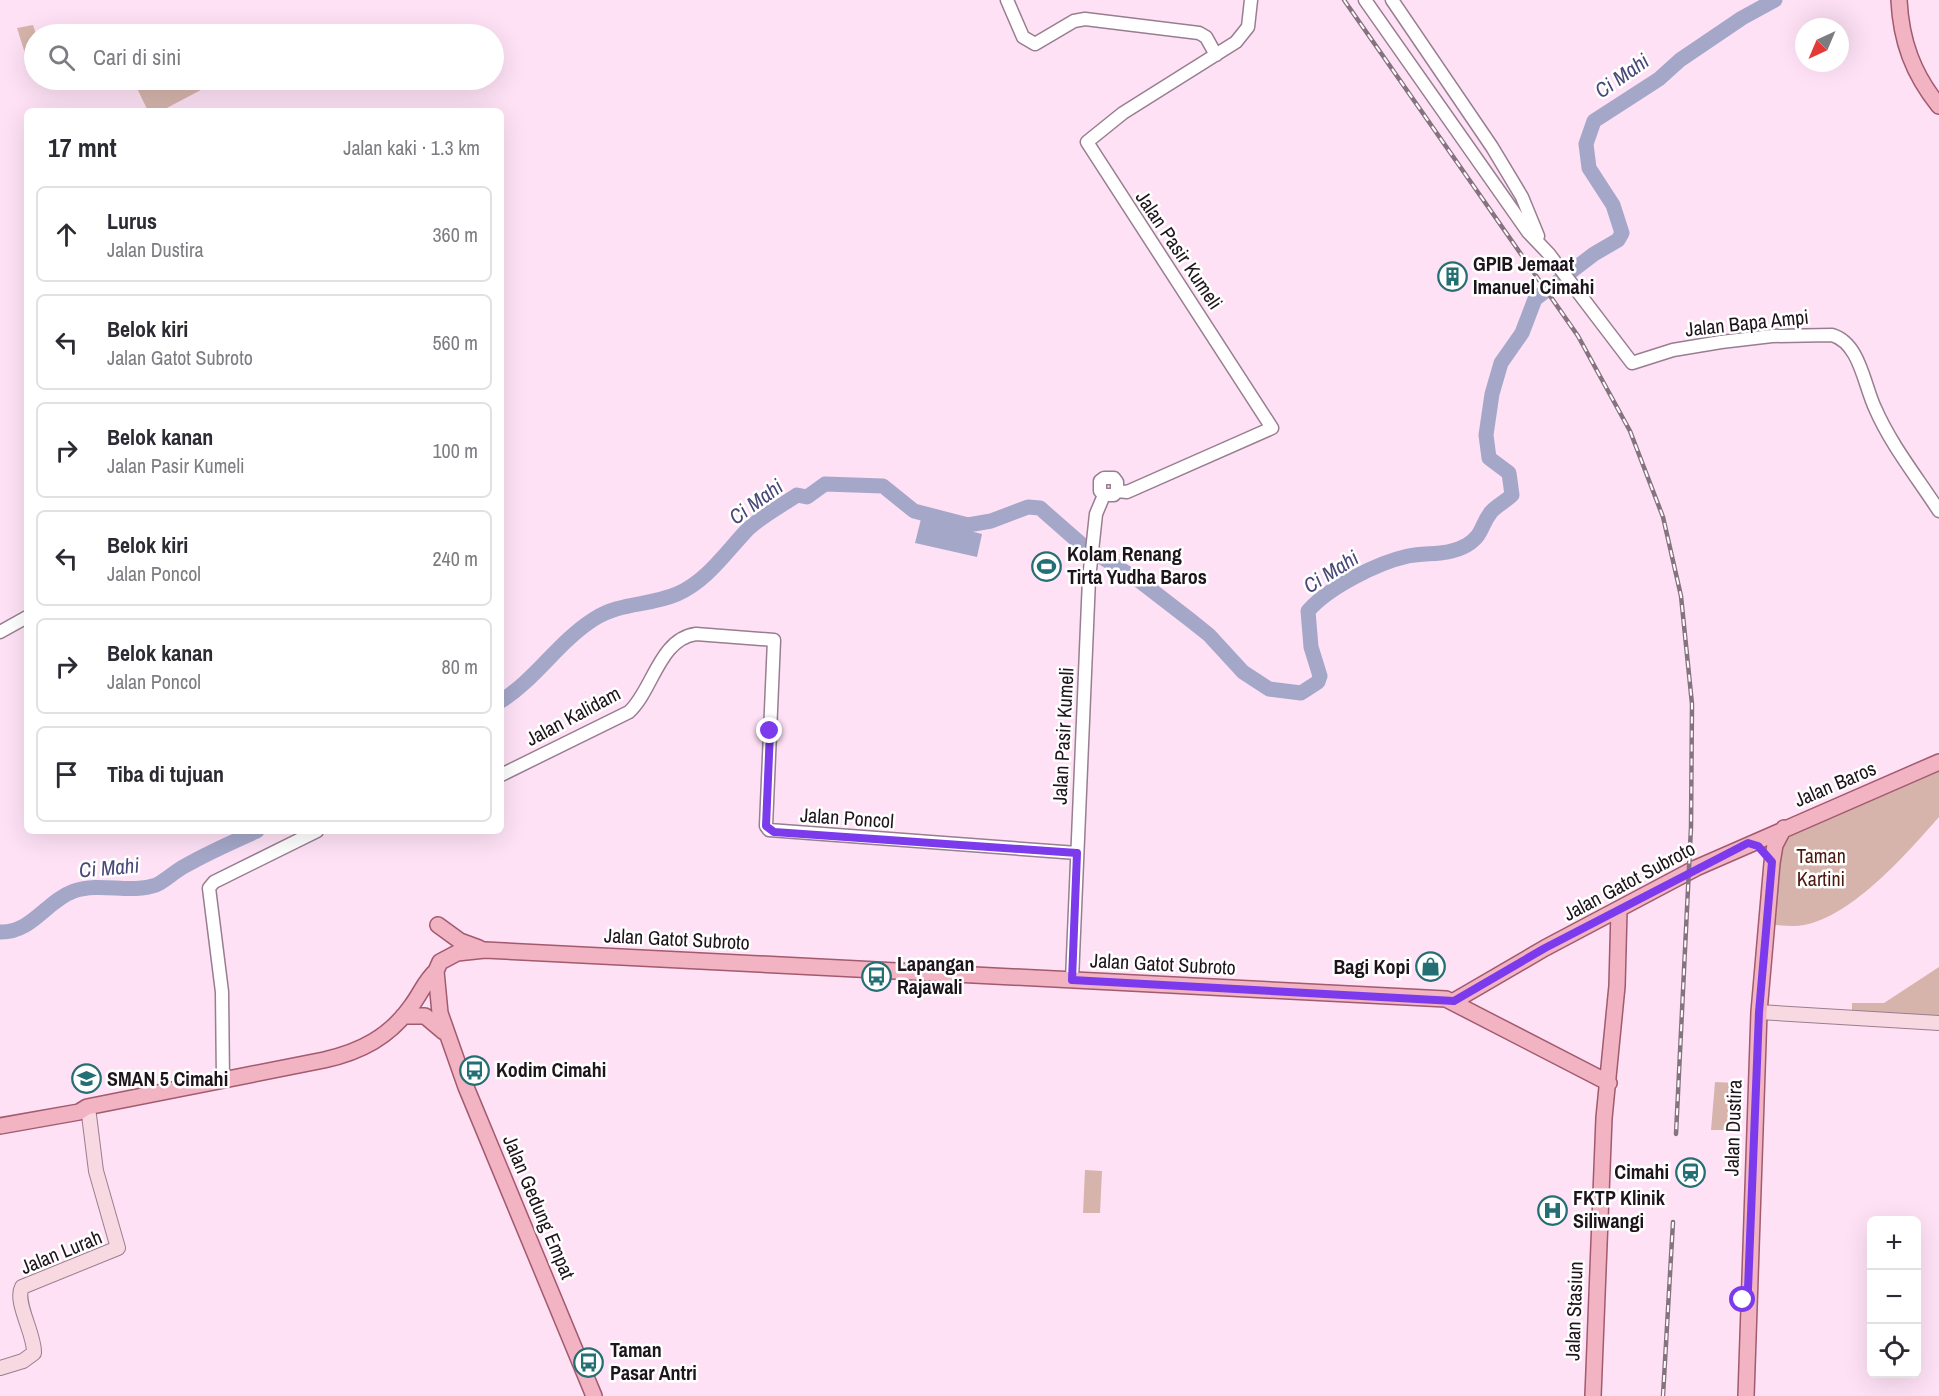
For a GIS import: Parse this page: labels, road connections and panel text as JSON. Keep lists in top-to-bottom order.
{
  "streets": {
    "main road": [
      "Jalan Baros",
      "Jalan Gatot Subroto",
      "Jalan Dustira",
      "Jalan Gedung Empat",
      "Jalan Lurah",
      "Jalan Stasiun"
    ],
    "street": [
      "Jalan Pasir Kumeli",
      "Jalan Bapa Ampi",
      "Jalan Kalidam",
      "Jalan Poncol"
    ]
  },
  "crossings": [
    ["Jalan Pasir Kumeli", "Jalan Poncol"],
    ["Jalan Pasir Kumeli", "Jalan Gatot Subroto"],
    ["Jalan Kalidam", "Jalan Poncol"],
    ["Jalan Baros", "Jalan Gatot Subroto"],
    ["Jalan Baros", "Jalan Dustira"],
    ["Jalan Gatot Subroto", "Jalan Gedung Empat"],
    ["Jalan Gatot Subroto", "Jalan Lurah"],
    ["Jalan Gatot Subroto", "Jalan Stasiun"]
  ],
  "water": ["Ci Mahi"],
  "parks": ["Taman Kartini"],
  "places": {
    "building": ["GPIB Jemaat Imanuel Cimahi"],
    "sports": ["Kolam Renang Tirta Yudha Baros"],
    "shop": ["Bagi Kopi"],
    "bus stop": ["Lapangan Rajawali", "Kodim Cimahi", "Taman Pasar Antri"],
    "school or university": ["SMAN 5 Cimahi"],
    "station": ["Cimahi"],
    "hospital": ["FKTP Klinik Siliwangi"]
  },
  "north": "bottom left",
  "page": {
    "search": "Cari di sini",
    "heading": ["17 mnt", "Jalan kaki · 1.3 km"],
    "list": [
      ["Lurus", "Jalan Dustira", "360 m"],
      ["Belok kiri", "Jalan Gatot Subroto", "560 m"],
      ["Belok kanan", "Jalan Pasir Kumeli", "100 m"],
      ["Belok kiri", "Jalan Poncol", "240 m"],
      ["Belok kanan", "Jalan Poncol", "80 m"],
      "Tiba di tujuan"
    ],
    "map_buttons": ["+", "−"]
  }
}
